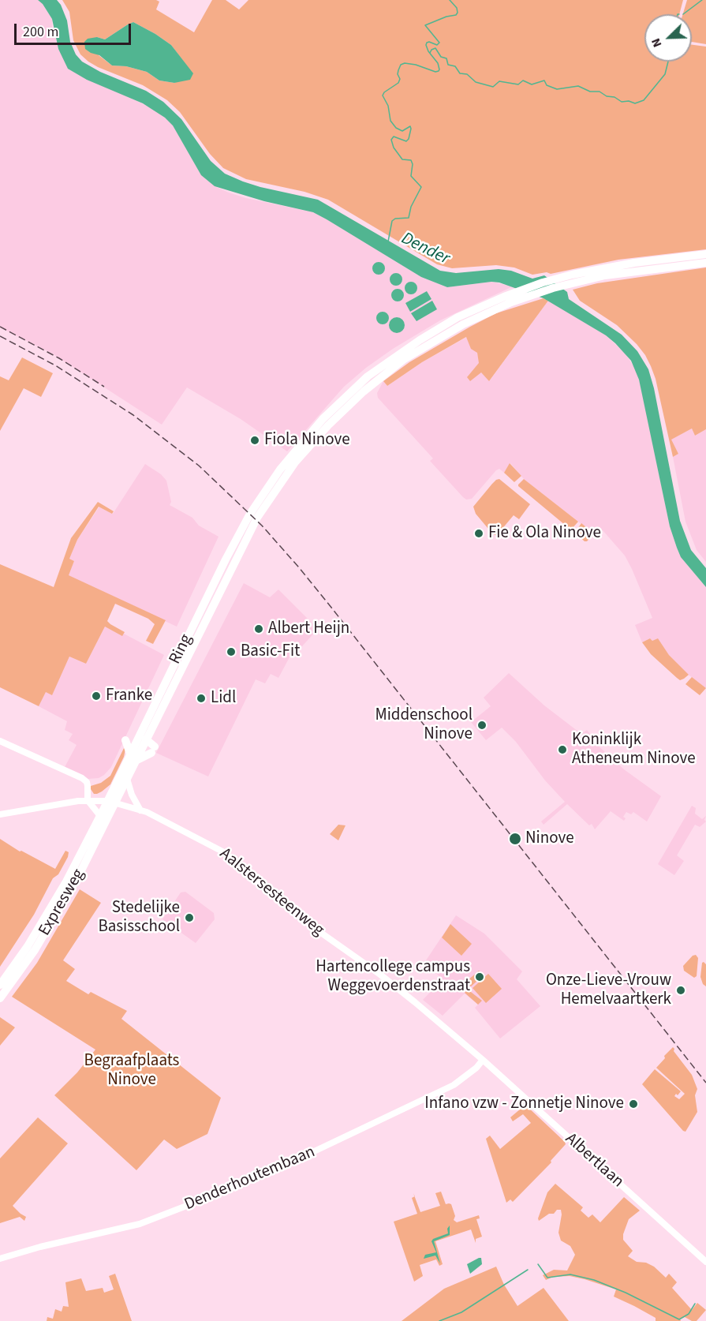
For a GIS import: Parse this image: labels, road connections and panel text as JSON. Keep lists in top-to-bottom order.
{
  "streets": {
    "highway": ["Ring", "Expresweg"],
    "main road": ["Aalstersesteenweg", "Albertlaan", "Denderhoutembaan"]
  },
  "crossings": [
    ["Ring", "Aalstersesteenweg"],
    ["Ring", "Expresweg"],
    ["Aalstersesteenweg", "Expresweg"],
    ["Aalstersesteenweg", "Albertlaan"],
    ["Aalstersesteenweg", "Denderhoutembaan"],
    ["Albertlaan", "Denderhoutembaan"]
  ],
  "water": ["Dender"],
  "parks": ["Begraafplaats Ninove"],
  "places": [
    "Fiola Ninove",
    "Fie & Ola Ninove",
    "Albert Heijn",
    "Basic-Fit",
    "Franke",
    "Lidl",
    "Middenschool Ninove",
    "Koninklijk Atheneum Ninove",
    "Ninove",
    "Stedelijke Basisschool",
    "Hartencollege campus Weggevoerdenstraat",
    "Onze-Lieve-Vrouw Hemelvaartkerk",
    "Infano vzw - Zonnetje Ninove"
  ],
  "scale_bar": "200 m",
  "north": "bottom left"
}
